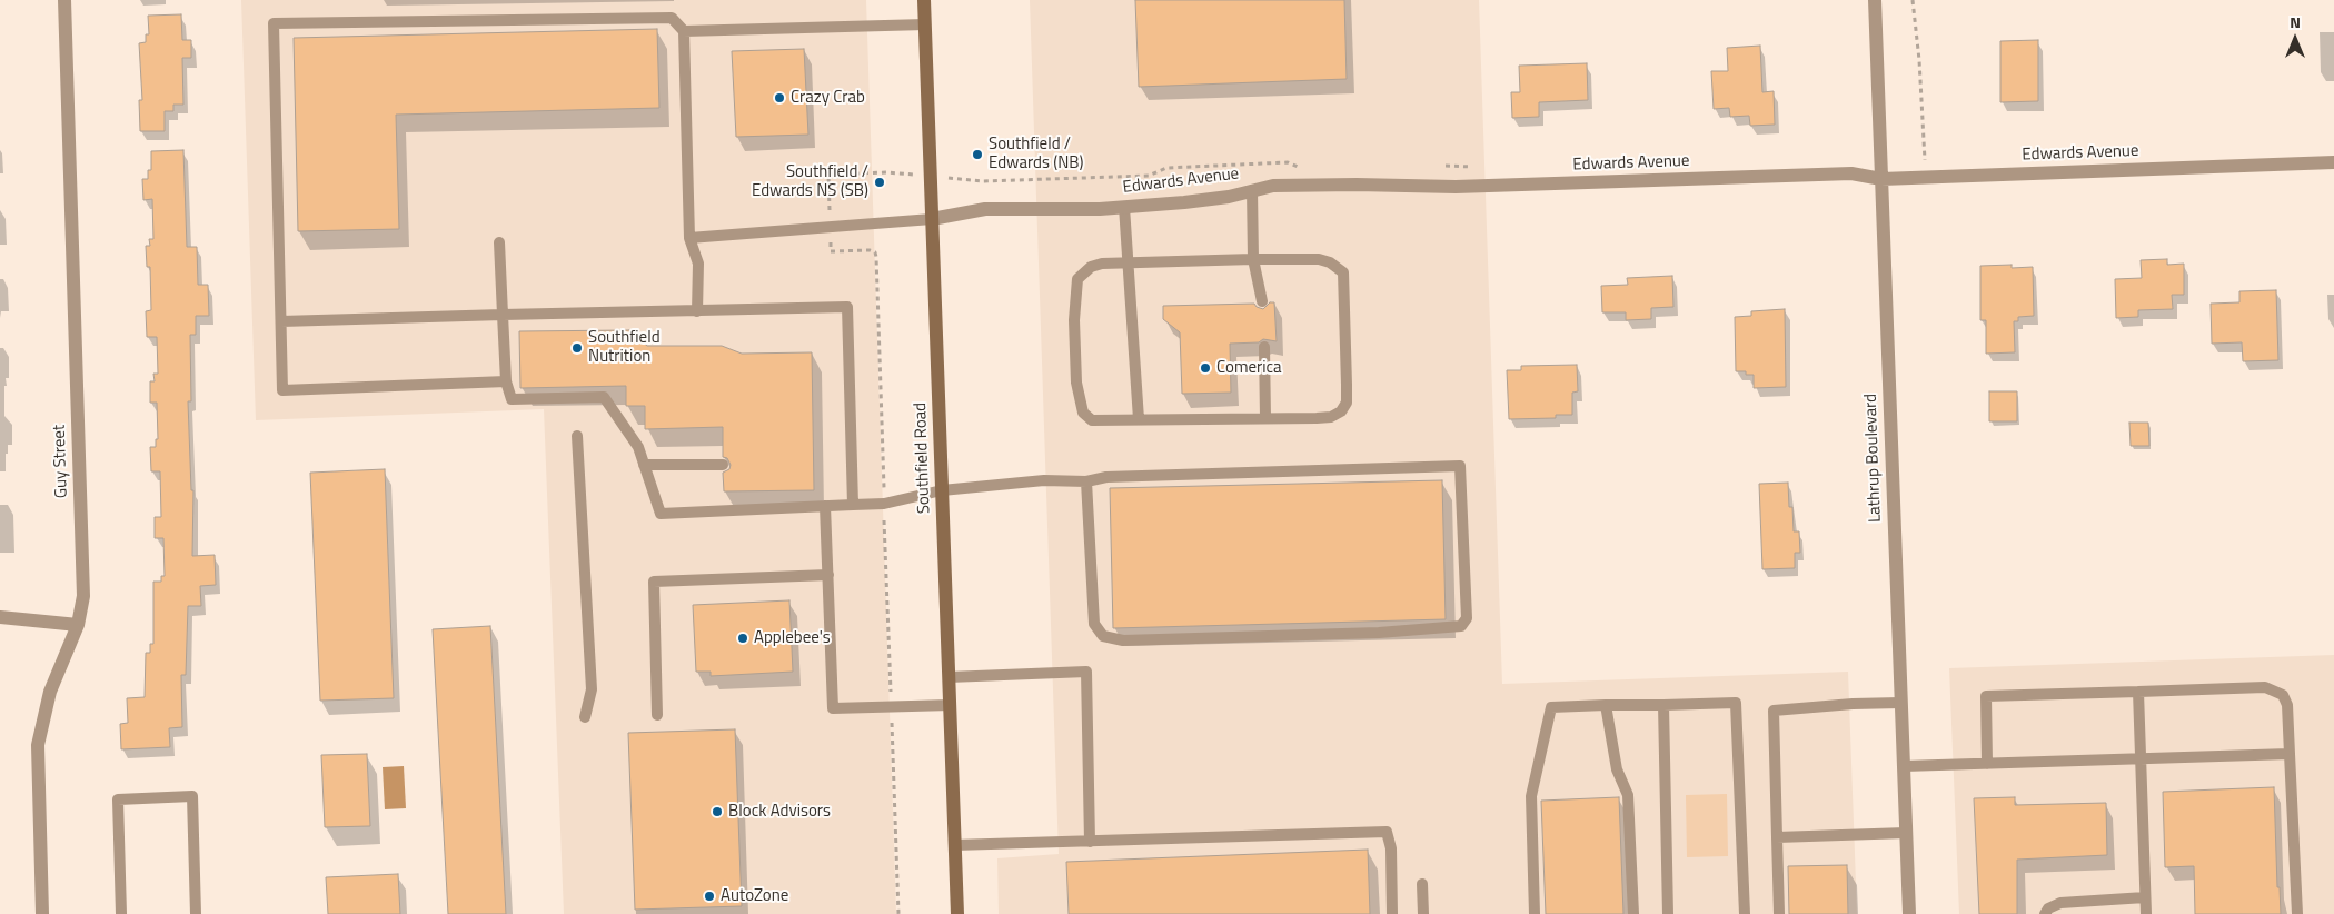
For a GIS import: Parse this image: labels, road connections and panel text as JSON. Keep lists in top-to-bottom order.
{
  "streets": {
    "main road": ["Southfield Road"],
    "street": ["Edwards Avenue", "Lathrup Boulevard", "Guy Street"]
  },
  "crossings": [
    ["Edwards Avenue", "Southfield Road"],
    ["Edwards Avenue", "Lathrup Boulevard"]
  ],
  "places": [
    "Crazy Crab",
    "Southfield / Edwards (NB)",
    "Southfield / Edwards NS (SB)",
    "Southfield Nutrition",
    "Comerica",
    "Applebee's",
    "Block Advisors",
    "AutoZone"
  ],
  "north": "top"
}
